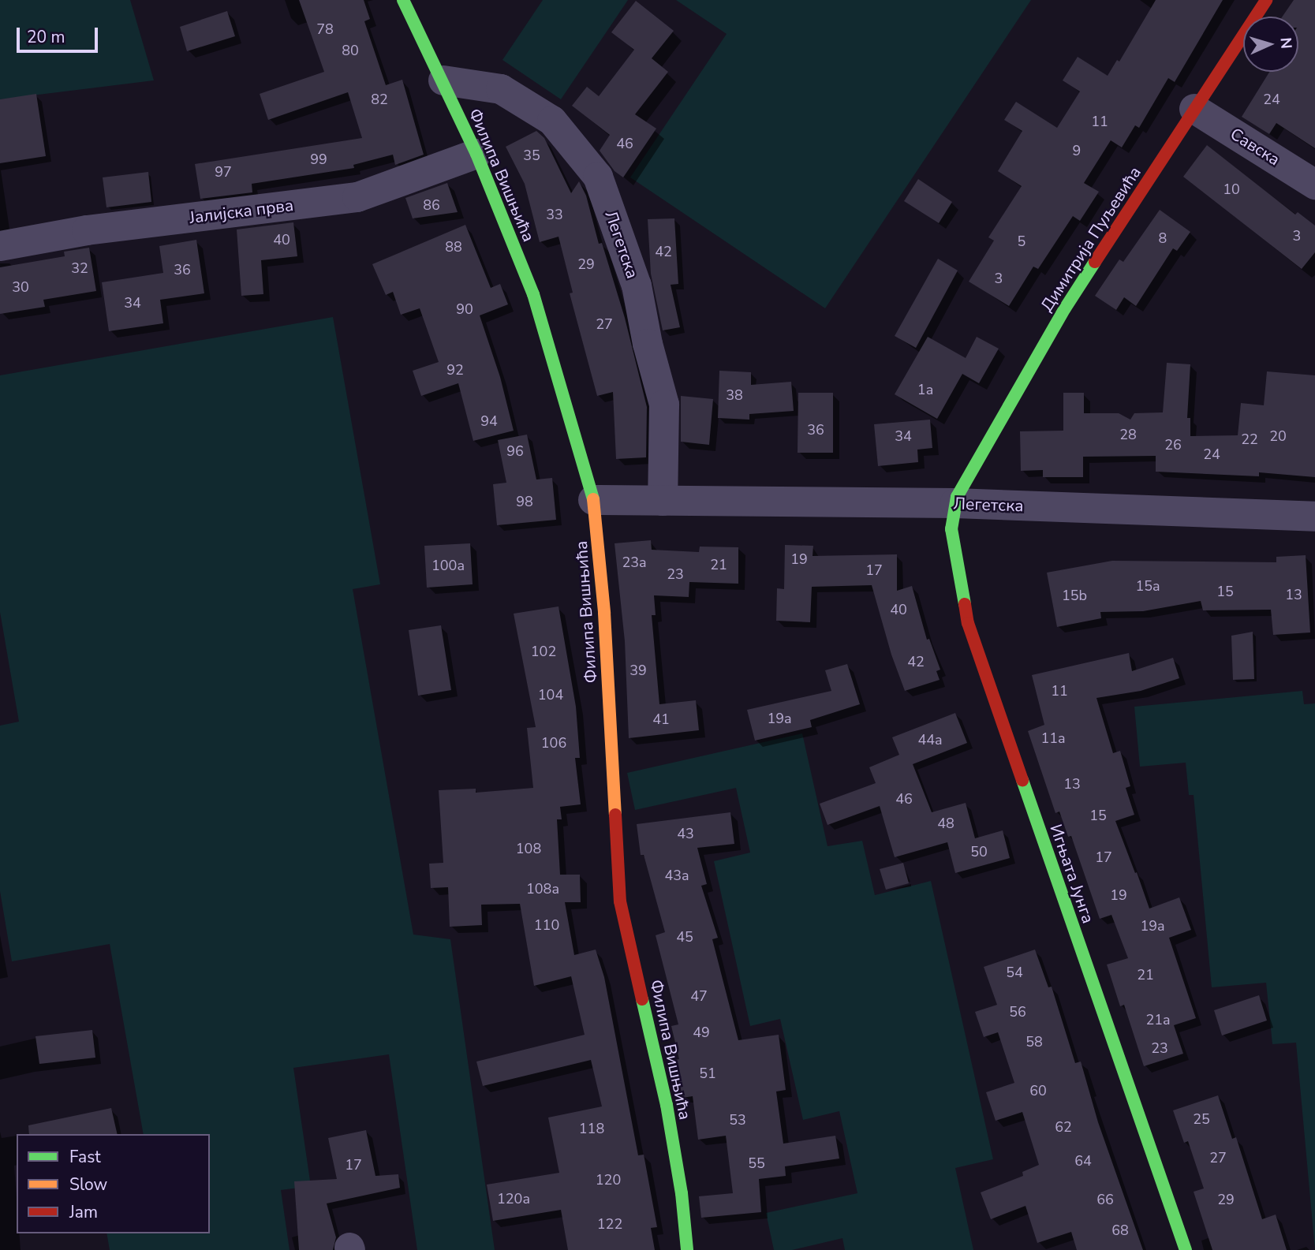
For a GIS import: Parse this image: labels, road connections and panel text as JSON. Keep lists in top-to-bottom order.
{
  "streets": {
    "street": [
      "Савска",
      "Филипа Вишњића",
      "Јалијска прва",
      "Димитрија Пуљевића",
      "Легетска",
      "Игњата Јунга"
    ]
  },
  "crossings": [
    ["Савска", "Димитрија Пуљевића"],
    ["Филипа Вишњића", "Јалијска прва"],
    ["Филипа Вишњића", "Легетска"],
    ["Димитрија Пуљевића", "Легетска"],
    ["Димитрија Пуљевића", "Игњата Јунга"],
    ["Легетска", "Игњата Јунга"]
  ],
  "house_numbers": [
    "78",
    "80",
    "82",
    "24",
    "11",
    "46",
    "9",
    "35",
    "99",
    "97",
    "10",
    "86",
    "33",
    "3",
    "8",
    "40",
    "5",
    "88",
    "42",
    "29",
    "32",
    "36",
    "3",
    "30",
    "34",
    "90",
    "27",
    "92",
    "1a",
    "38",
    "94",
    "36",
    "28",
    "34",
    "20",
    "22",
    "26",
    "96",
    "24",
    "98",
    "19",
    "23a",
    "21",
    "100a",
    "17",
    "23",
    "15a",
    "15",
    "13",
    "15b",
    "40",
    "102",
    "42",
    "39",
    "11",
    "104",
    "19a",
    "41",
    "11a",
    "44a",
    "106",
    "13",
    "46",
    "15",
    "48",
    "43",
    "108",
    "50",
    "17",
    "43a",
    "108a",
    "19",
    "110",
    "19a",
    "45",
    "54",
    "21",
    "47",
    "56",
    "21a",
    "49",
    "58",
    "23",
    "51",
    "60",
    "25",
    "53",
    "62",
    "118",
    "27",
    "64",
    "55",
    "17",
    "120",
    "120a",
    "66",
    "29",
    "122",
    "68"
  ],
  "legend": ["Fast", "Slow", "Jam"],
  "scale_bar": "20 m",
  "north": "right"
}
